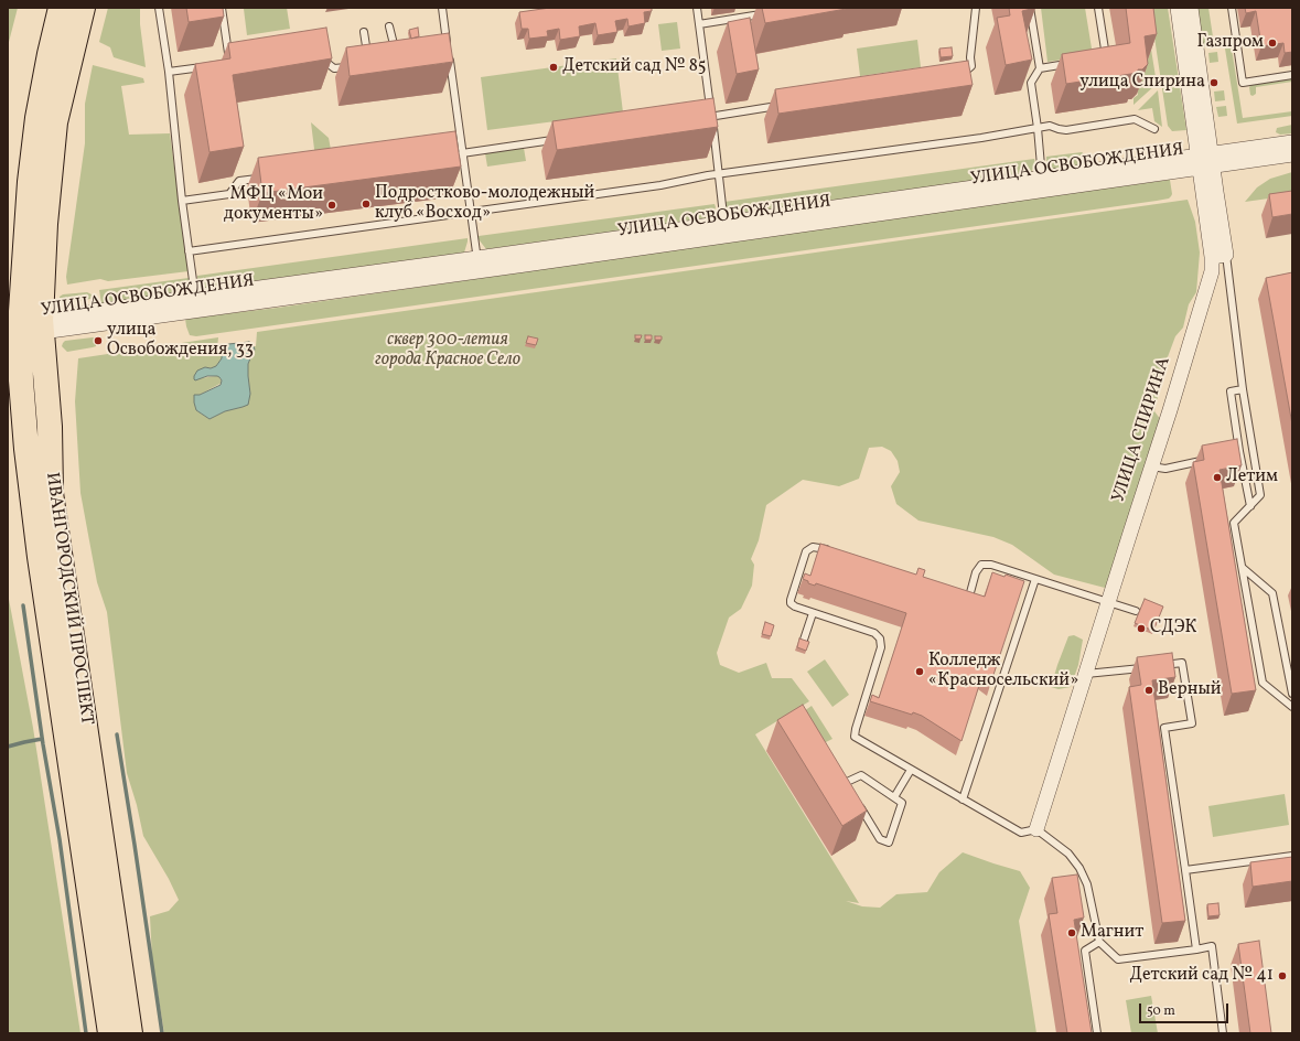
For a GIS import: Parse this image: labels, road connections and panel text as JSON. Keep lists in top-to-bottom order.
{
  "streets": {
    "highway": ["ИВАНГОРОДСКИЙ ПРОСПЕКТ"],
    "street": ["УЛИЦА ОСВОБОЖДЕНИЯ", "УЛИЦА СПИРИНА"]
  },
  "crossings": [
    ["УЛИЦА ОСВОБОЖДЕНИЯ", "УЛИЦА СПИРИНА"],
    ["УЛИЦА ОСВОБОЖДЕНИЯ", "ИВАНГОРОДСКИЙ ПРОСПЕКТ"]
  ],
  "parks": ["сквер 300-летия города Красное Село"],
  "places": [
    "Газпром",
    "Детский сад № 85",
    "улица Спирина",
    "Подростково-молодежный клуб «Восход»",
    "МФЦ «Мои документы»",
    "улица Освобождения, 33",
    "Летим",
    "СДЭК",
    "Колледж «Красносельский»",
    "Верный",
    "Магнит",
    "Детский сад № 41"
  ],
  "scale_bar": "50 m"
}
